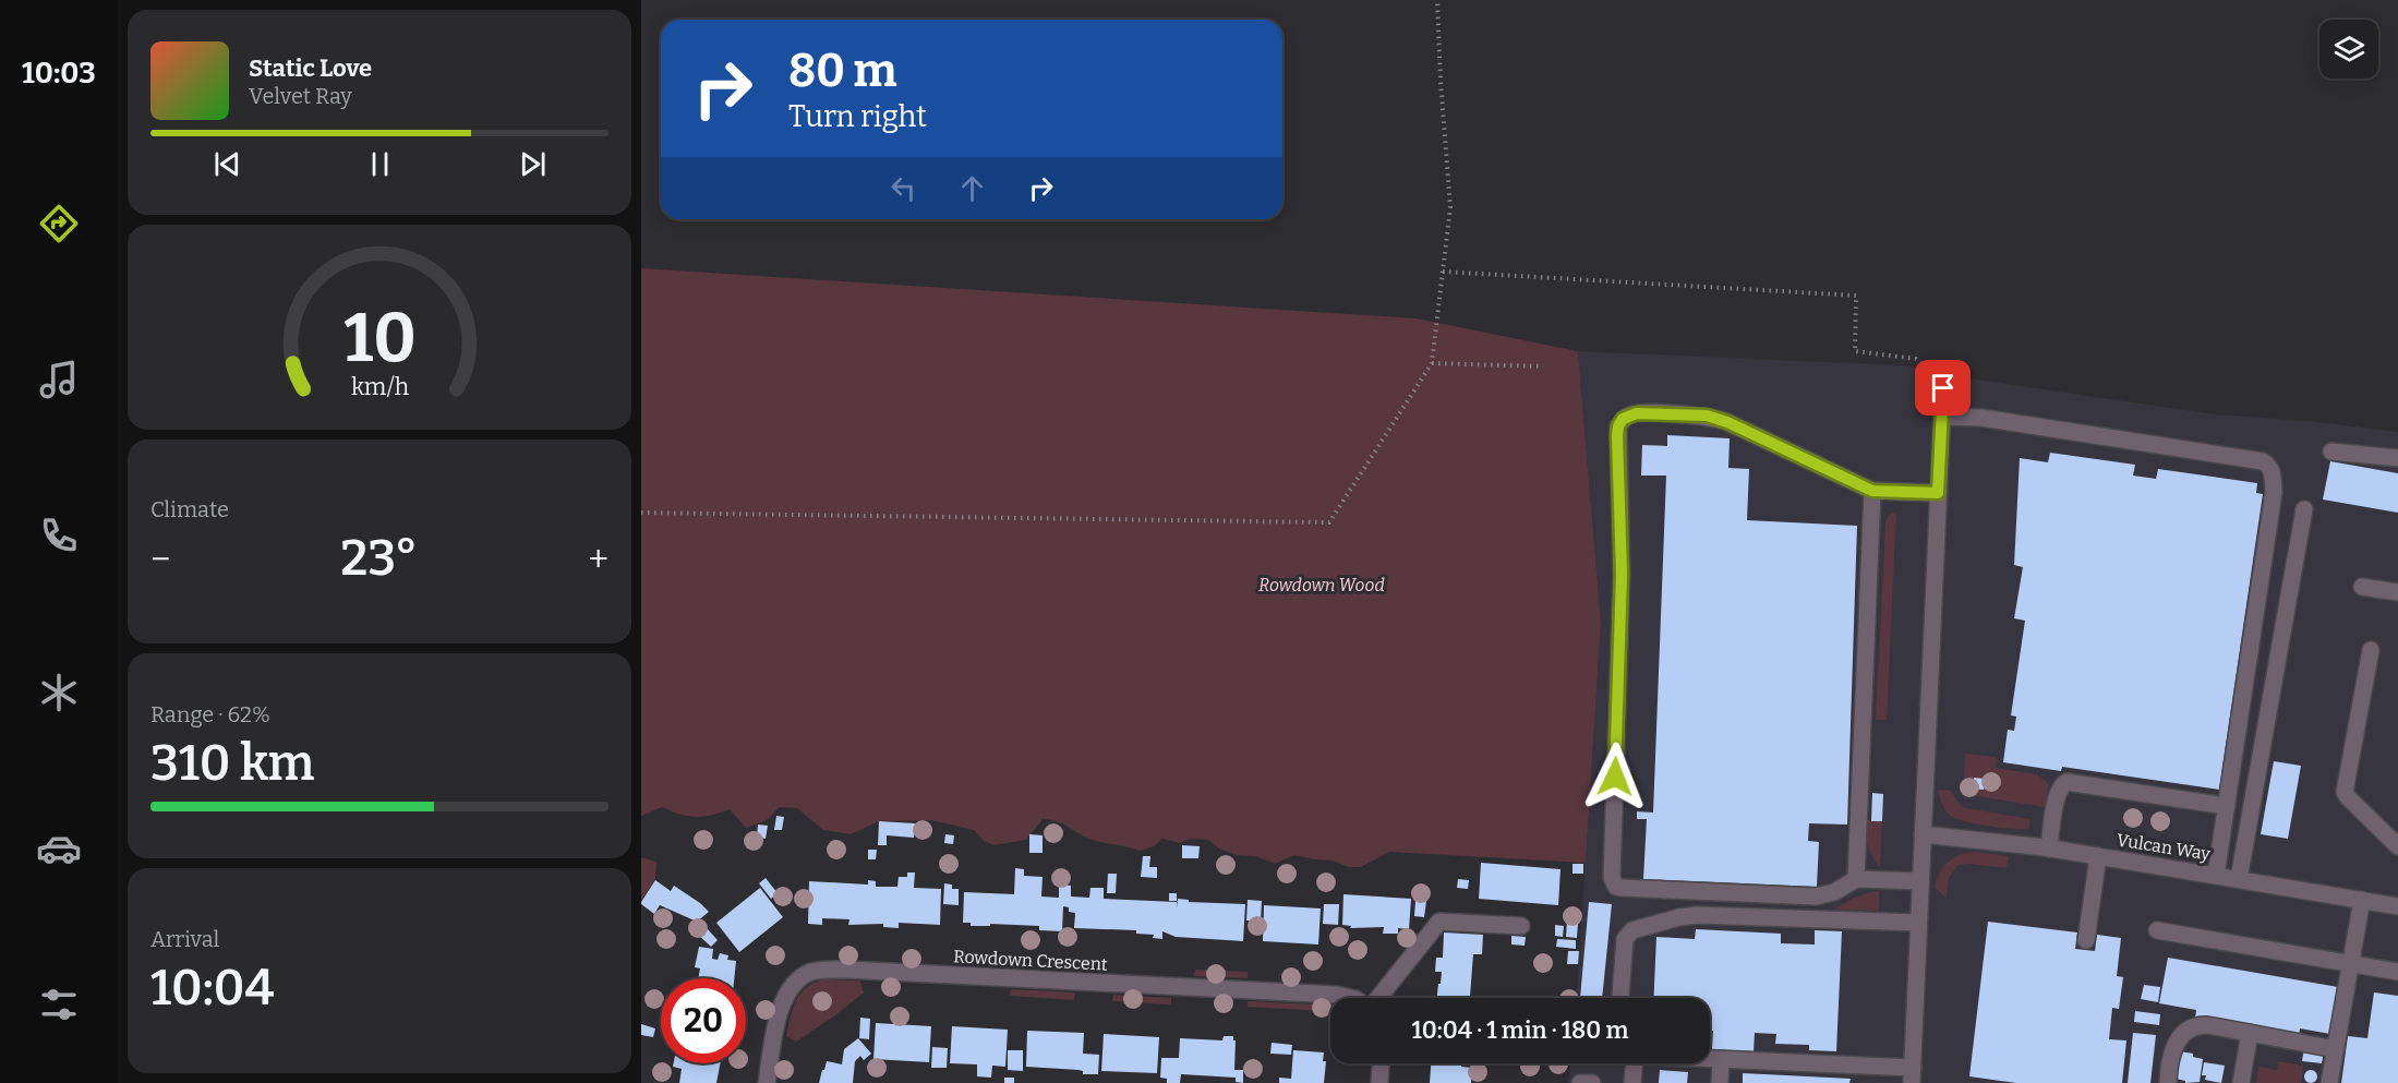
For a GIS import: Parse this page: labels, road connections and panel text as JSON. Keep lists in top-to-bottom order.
{
  "streets": {
    "street": ["Vulcan Way", "Rowdown Crescent"]
  },
  "parks": ["Rowdown Wood"],
  "page": {
    "tabs": "10:03",
    "turn": ["80 m", "Turn right"],
    "song": ["Static Love", "Velvet Ray"],
    "tile": [
      "Climate",
      ["Range · 62%", "310 km"],
      ["Arrival", "10:04"]
    ],
    "heat": ["−", "23°", "+"],
    "limit": "20",
    "trip": "10:04 · 1 min · 180 m",
    "gauge": ["10", "km/h"]
  }
}
